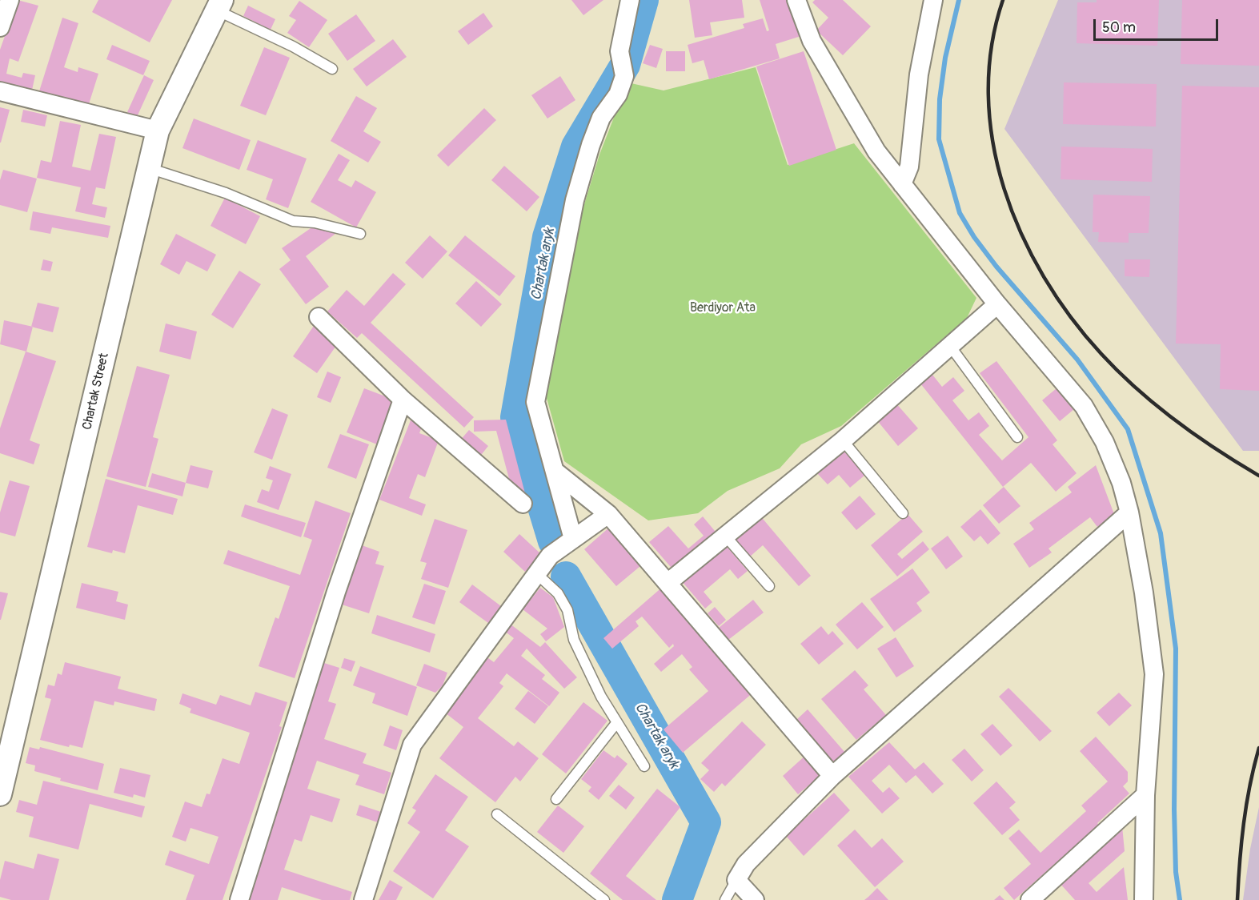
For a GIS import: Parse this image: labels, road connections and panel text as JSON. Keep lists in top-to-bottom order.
{
  "streets": {
    "street": ["Chartak Street"]
  },
  "water": ["Chartak aryk"],
  "parks": ["Berdiyor Ata"],
  "scale_bar": "50 m"
}
